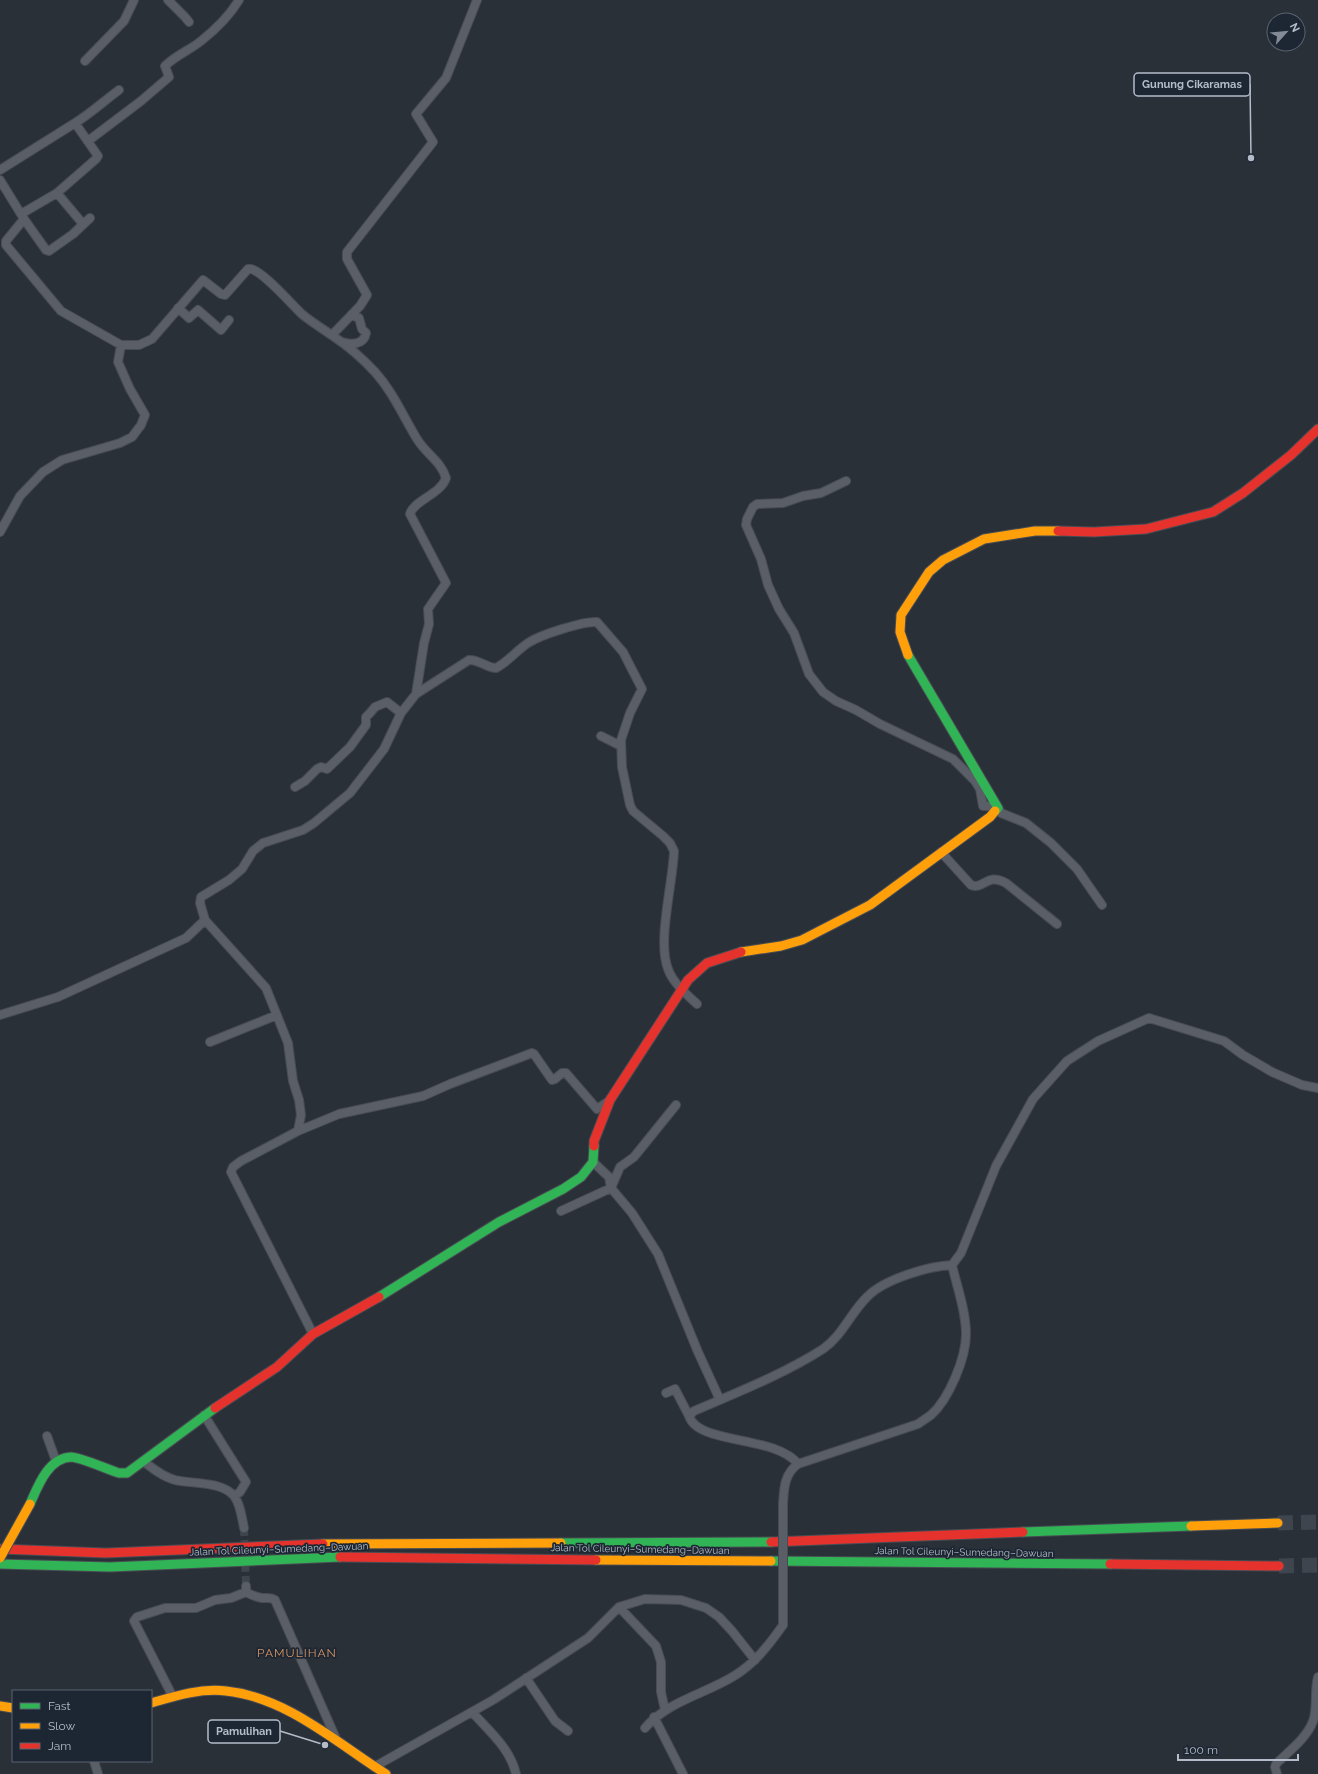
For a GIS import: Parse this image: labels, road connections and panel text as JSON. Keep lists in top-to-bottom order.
{
  "streets": {
    "main road": ["Jalan Tol Cileunyi–Sumedang–Dawuan"]
  },
  "districts": ["PAMULIHAN"],
  "places": ["Gunung Cikaramas", "Pamulihan"],
  "legend": ["Fast", "Slow", "Jam"],
  "scale_bar": "100 m",
  "north": "top right"
}
